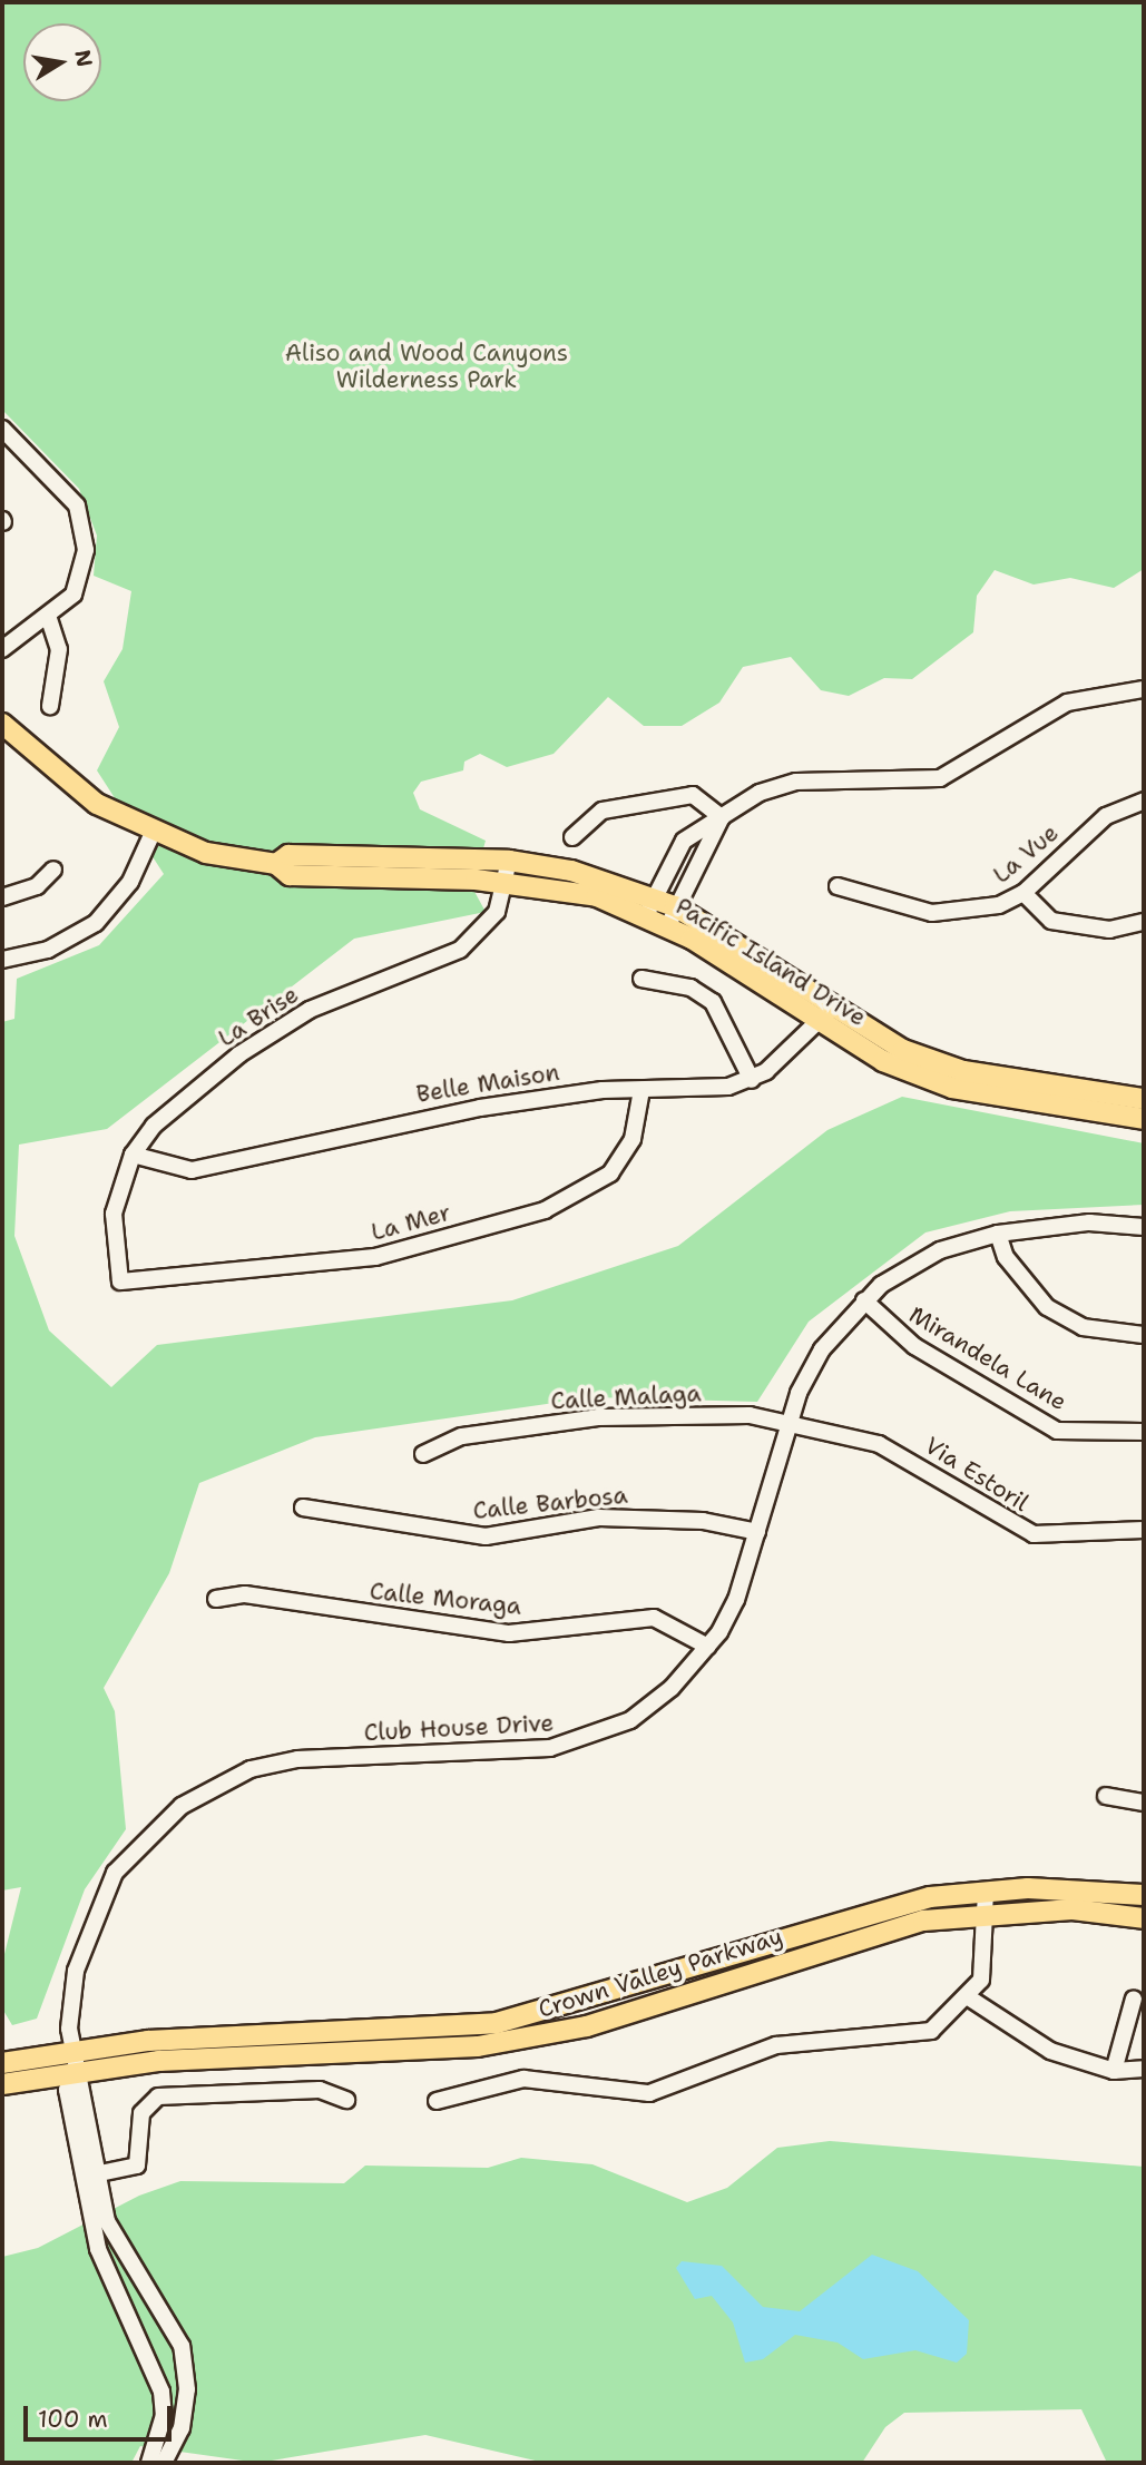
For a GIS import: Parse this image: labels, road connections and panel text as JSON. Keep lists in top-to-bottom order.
{
  "streets": {
    "main road": ["Pacific Island Drive", "Crown Valley Parkway"],
    "street": [
      "La Vue",
      "La Brise",
      "Belle Maison",
      "La Mer",
      "Mirandela Lane",
      "Calle Malaga",
      "Via Estoril",
      "Calle Barbosa",
      "Calle Moraga",
      "Club House Drive"
    ]
  },
  "crossings": [
    ["Pacific Island Drive", "La Brise"],
    ["Pacific Island Drive", "Belle Maison"],
    ["La Brise", "Belle Maison"],
    ["La Brise", "La Mer"],
    ["Belle Maison", "La Mer"],
    ["Mirandela Lane", "Club House Drive"],
    ["Calle Malaga", "Via Estoril"],
    ["Calle Malaga", "Club House Drive"],
    ["Via Estoril", "Club House Drive"],
    ["Calle Barbosa", "Club House Drive"],
    ["Calle Moraga", "Club House Drive"],
    ["Club House Drive", "Crown Valley Parkway"]
  ],
  "parks": ["Aliso and Wood Canyons Wilderness Park"],
  "scale_bar": "100 m",
  "north": "right"
}
